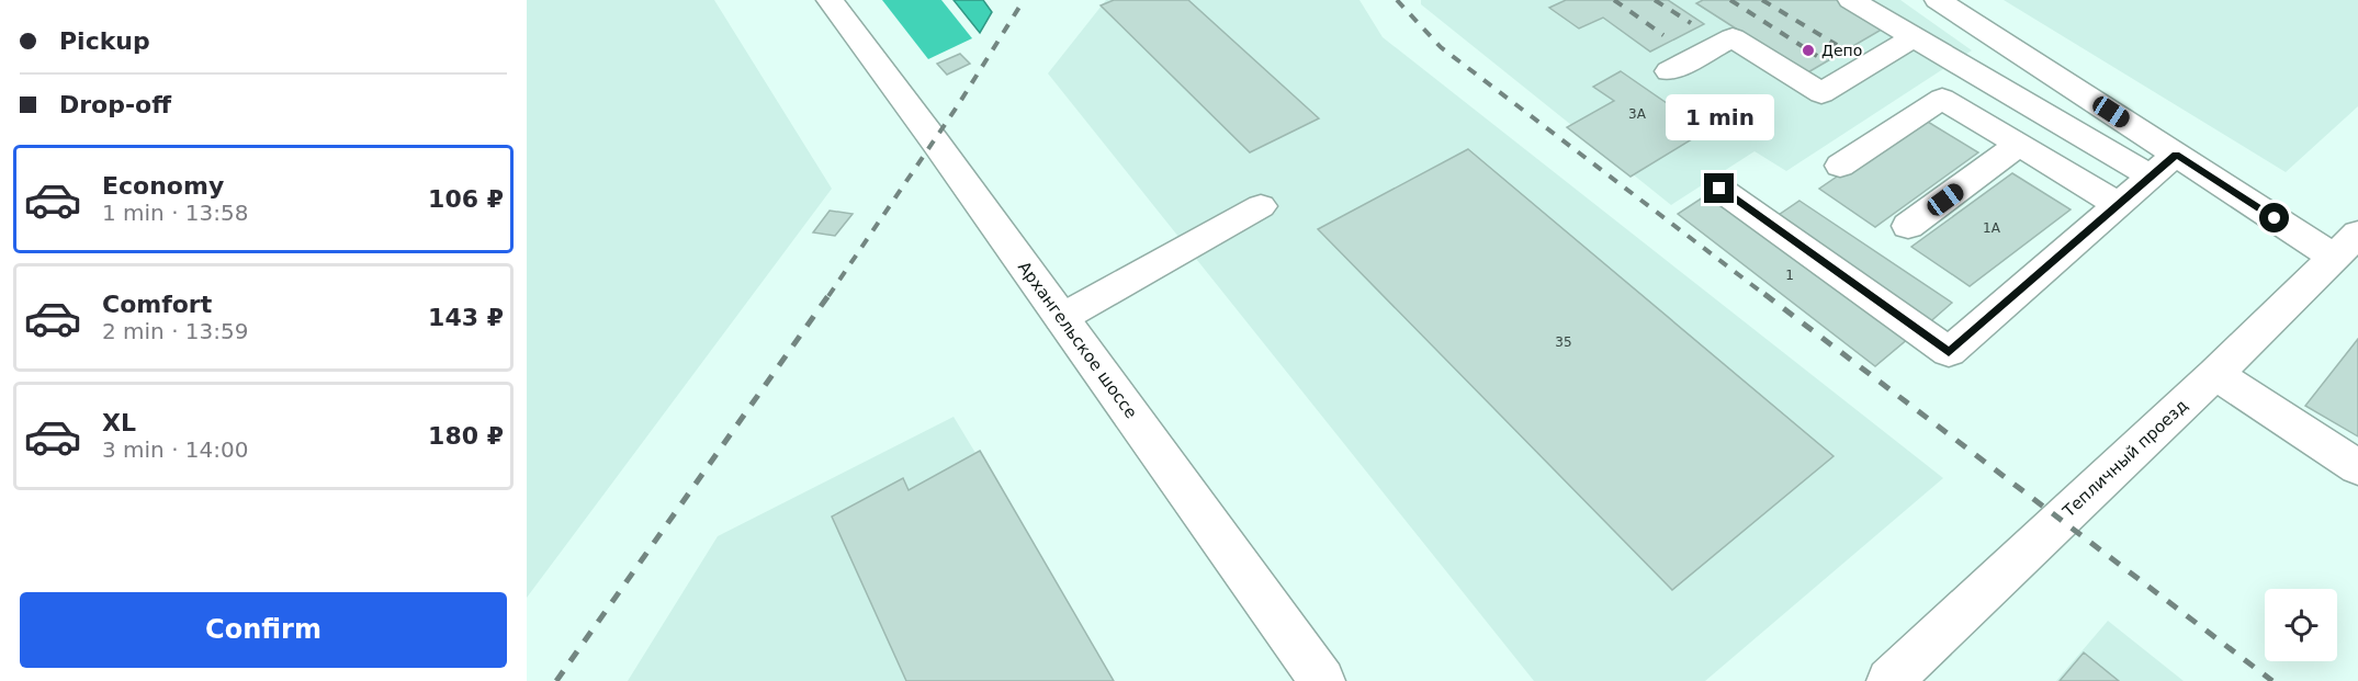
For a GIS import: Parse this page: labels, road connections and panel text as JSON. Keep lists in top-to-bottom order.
{
  "streets": {
    "main road": ["Архангельское шоссе", "Тепличный проезд"]
  },
  "places": ["Депо"],
  "house_numbers": [
    "3А",
    "1А",
    "1",
    "35"
  ],
  "page": {
    "banner": ["Pickup", "Drop-off"],
    "bubble": "1 min",
    "list": [
      {
        "name": "Economy",
        "note": "1 min · 13:58",
        "value": "106 ₽"
      },
      {
        "name": "Comfort",
        "note": "2 min · 13:59",
        "value": "143 ₽"
      },
      {
        "name": "XL",
        "note": "3 min · 14:00",
        "value": "180 ₽"
      }
    ],
    "buttons": "Confirm"
  }
}
